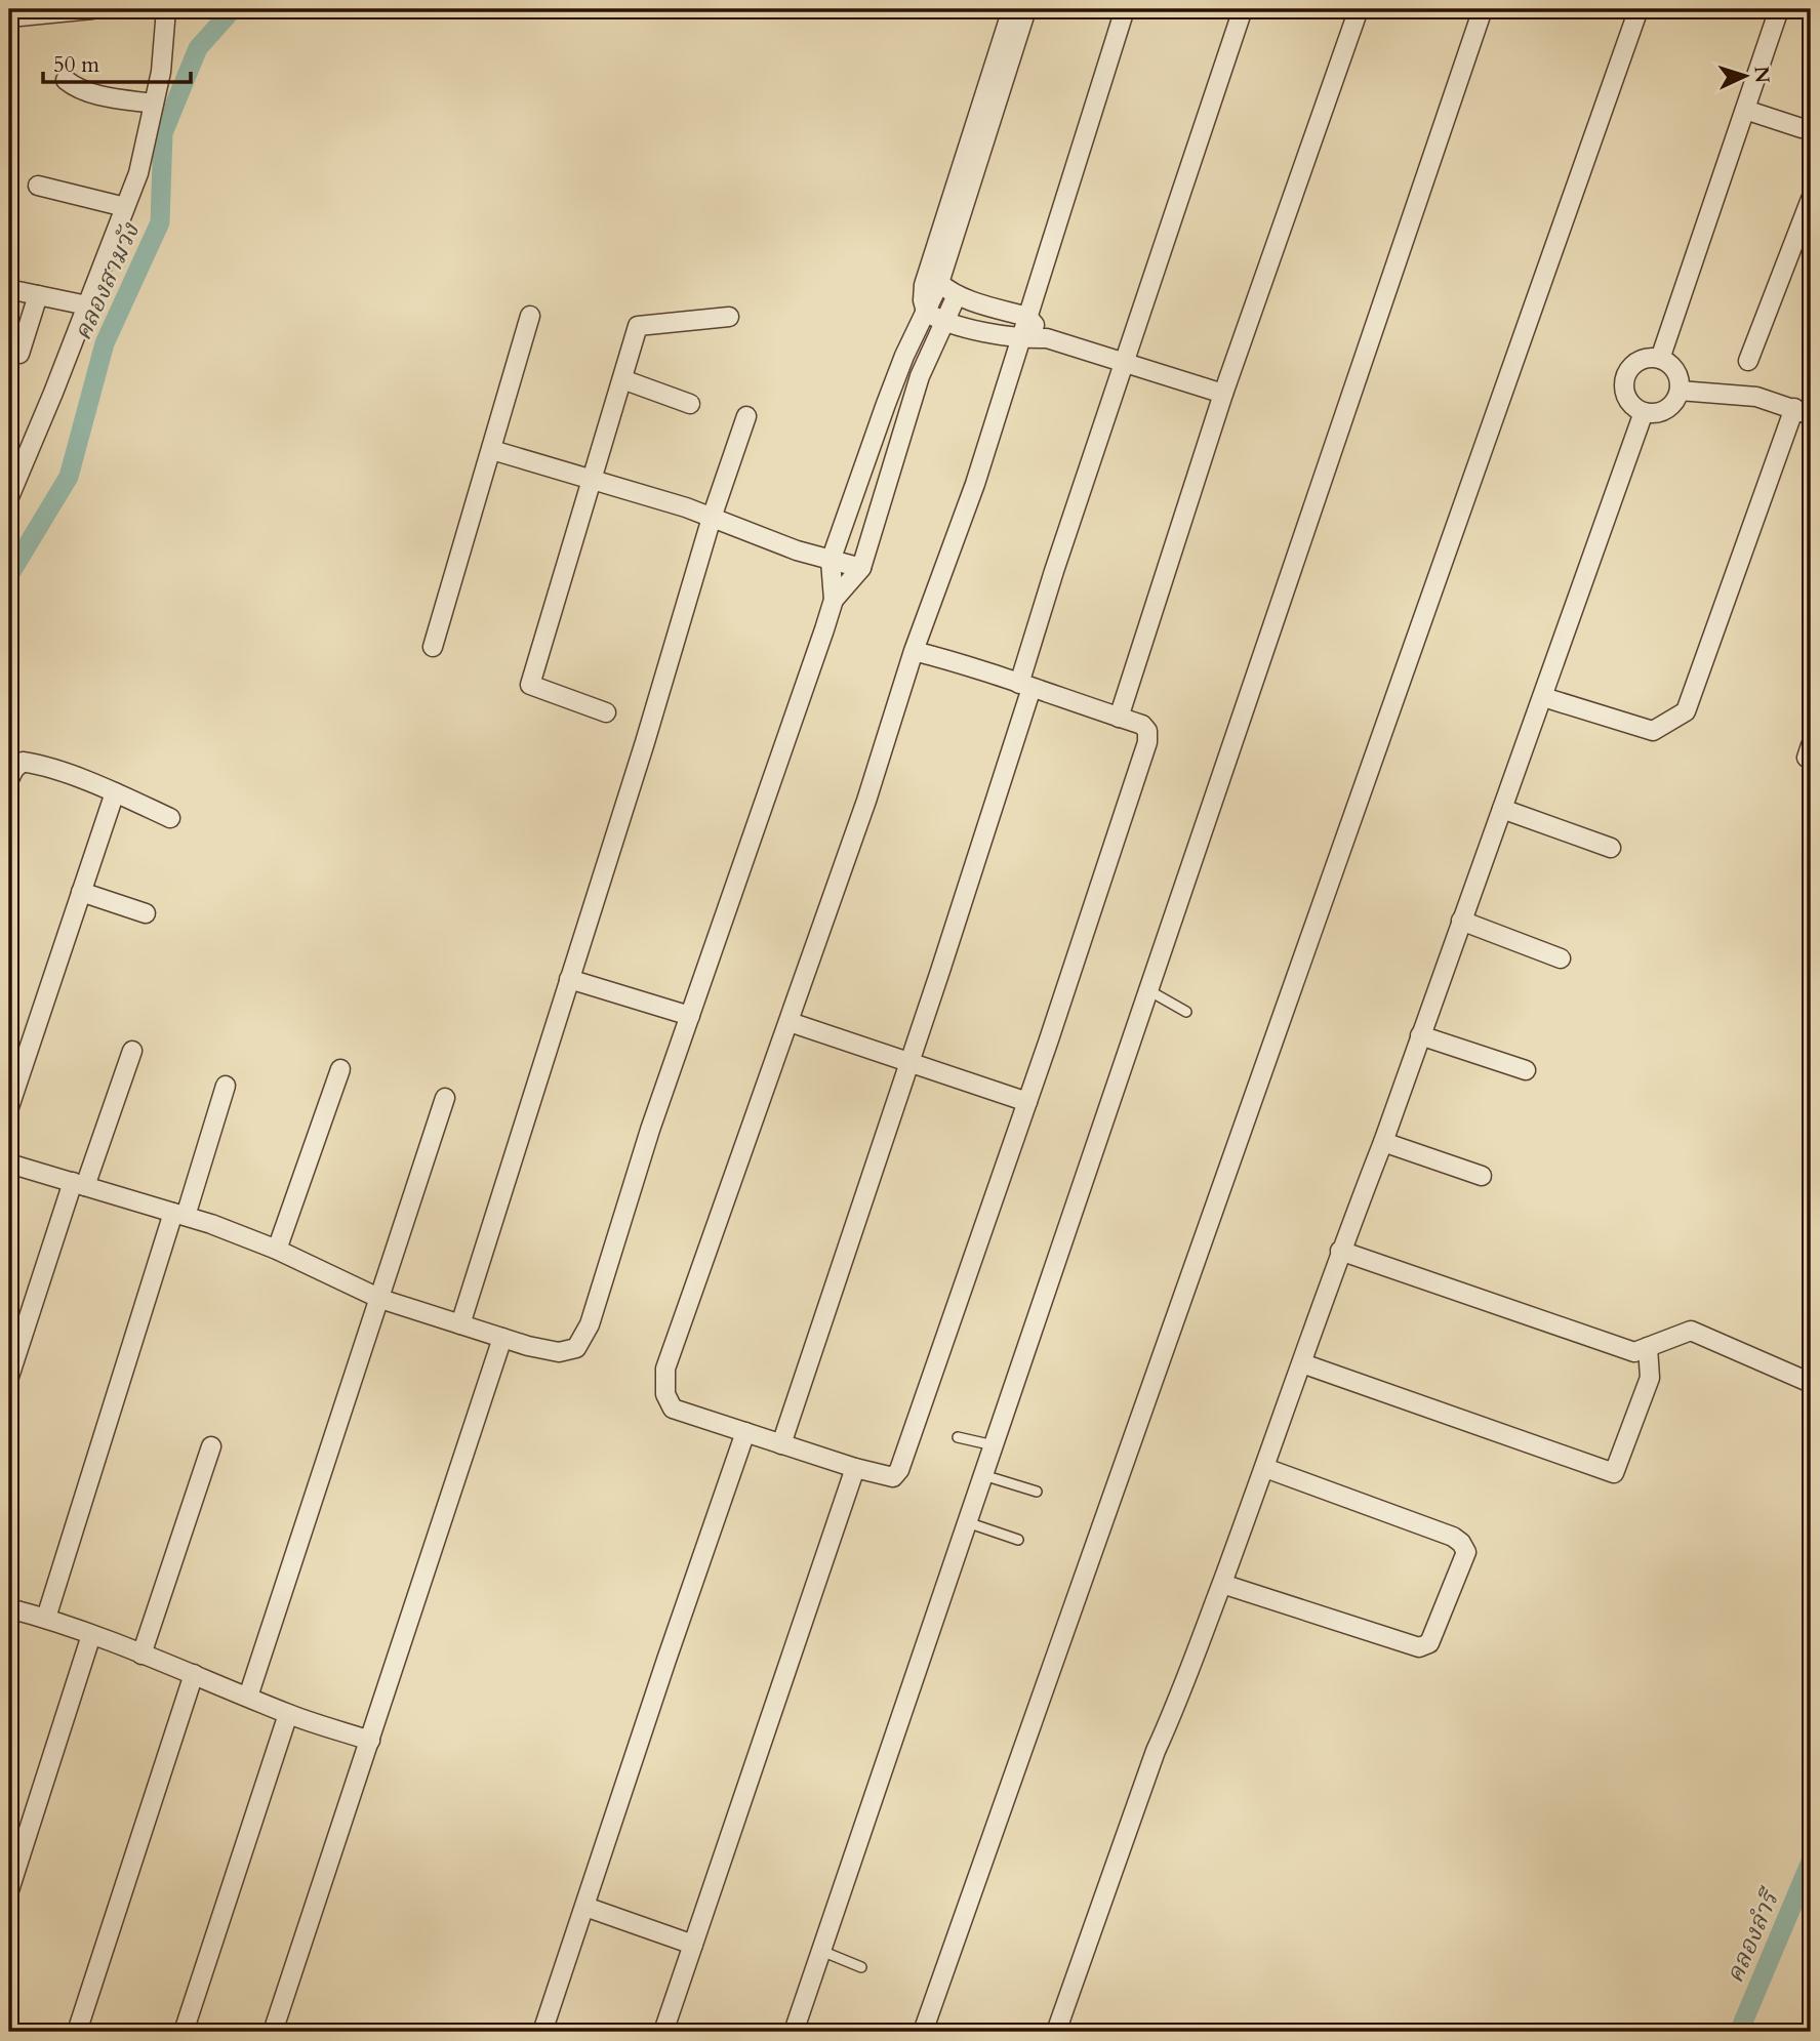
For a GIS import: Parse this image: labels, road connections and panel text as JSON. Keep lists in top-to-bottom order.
{
  "water": ["คลองสามวัง", "คลองลำรี"],
  "scale_bar": "50 m",
  "north": "right"
}
